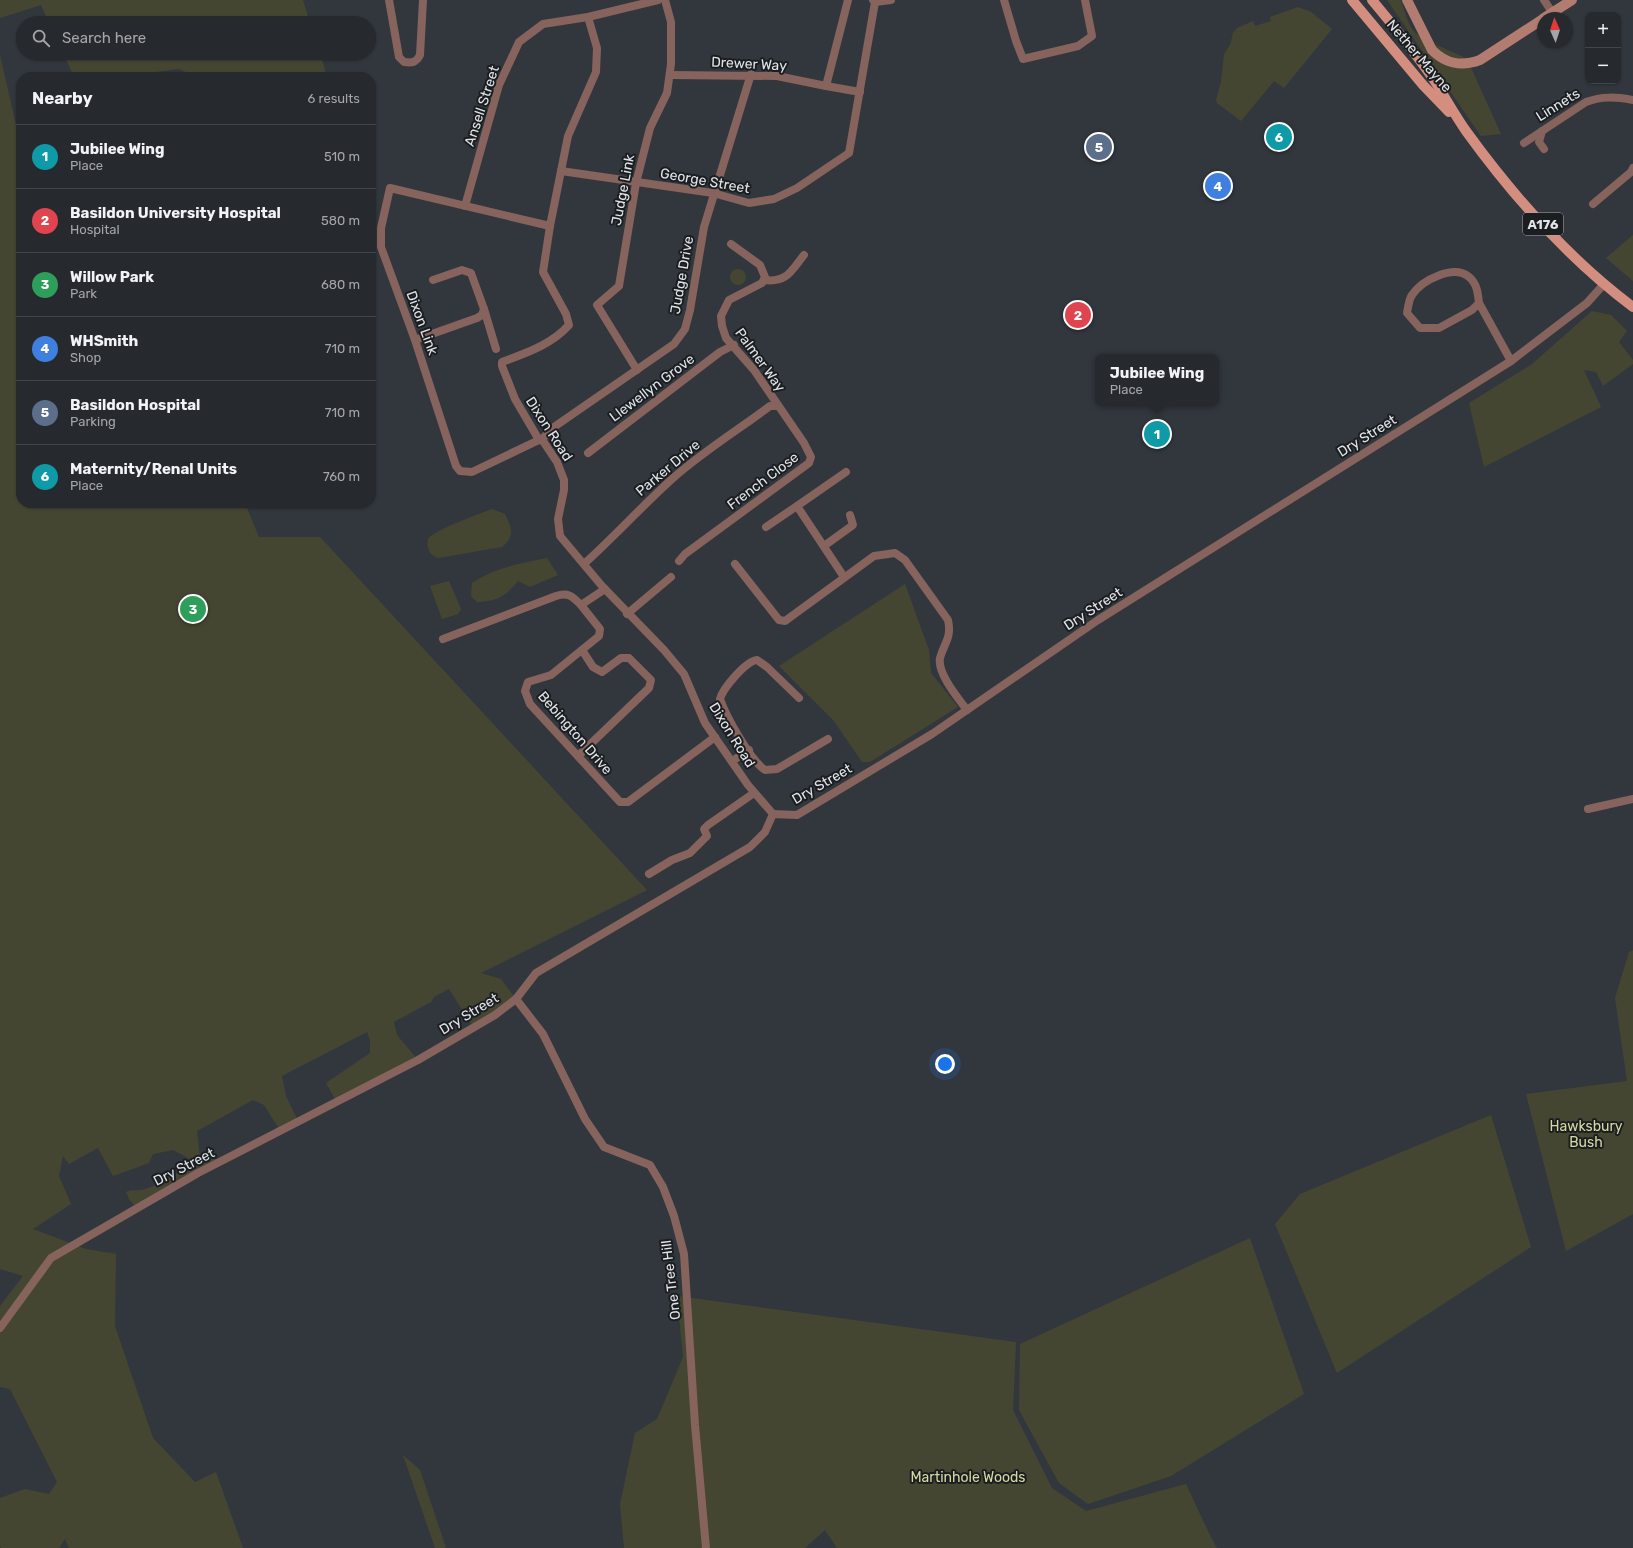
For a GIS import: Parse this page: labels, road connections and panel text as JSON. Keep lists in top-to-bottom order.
{
  "streets": {
    "main road": ["Nether Mayne", "A176"],
    "street": [
      "Drewer Way",
      "Linnets",
      "Ansell Street",
      "George Street",
      "Judge Link",
      "Judge Drive",
      "Dixon Link",
      "Palmer Way",
      "Llewellyn Grove",
      "Dixon Road",
      "Dry Street",
      "Parker Drive",
      "French Close",
      "Bebington Drive",
      "One Tree Hill"
    ]
  },
  "crossings": [
    ["Nether Mayne", "Dry Street"],
    ["Drewer Way", "George Street"],
    ["Drewer Way", "Judge Link"],
    ["Drewer Way", "Judge Drive"],
    ["Ansell Street", "Dixon Link"],
    ["Ansell Street", "Dixon Road"],
    ["George Street", "Judge Link"],
    ["George Street", "Judge Drive"],
    ["George Street", "Dixon Road"],
    ["Judge Link", "Judge Drive"],
    ["Judge Drive", "Dixon Link"],
    ["Judge Drive", "Dixon Road"],
    ["Dixon Link", "Dixon Road"],
    ["Palmer Way", "Llewellyn Grove"],
    ["Palmer Way", "Parker Drive"],
    ["Palmer Way", "French Close"],
    ["Dixon Road", "Dry Street"],
    ["Dixon Road", "Parker Drive"],
    ["Dixon Road", "Bebington Drive"],
    ["Dry Street", "One Tree Hill"],
    ["Parker Drive", "French Close"]
  ],
  "parks": ["Hawksbury Bush", "Martinhole Woods"],
  "north": "top",
  "page": {
    "map_buttons": ["+", "−"],
    "search": "Search here",
    "heading": ["Nearby", "6 results"],
    "pins": [
      "6",
      "5",
      "4",
      "2",
      "1",
      "3"
    ],
    "list": [
      {
        "mark": "1",
        "name": "Jubilee Wing",
        "note": "Place",
        "value": "510 m"
      },
      {
        "mark": "2",
        "name": "Basildon University Hospital",
        "note": "Hospital",
        "value": "580 m"
      },
      {
        "mark": "3",
        "name": "Willow Park",
        "note": "Park",
        "value": "680 m"
      },
      {
        "mark": "4",
        "name": "WHSmith",
        "note": "Shop",
        "value": "710 m"
      },
      {
        "mark": "5",
        "name": "Basildon Hospital",
        "note": "Parking",
        "value": "710 m"
      },
      {
        "mark": "6",
        "name": "Maternity/Renal Units",
        "note": "Place",
        "value": "760 m"
      }
    ],
    "popup": ["Jubilee Wing", "Place"]
  }
}
